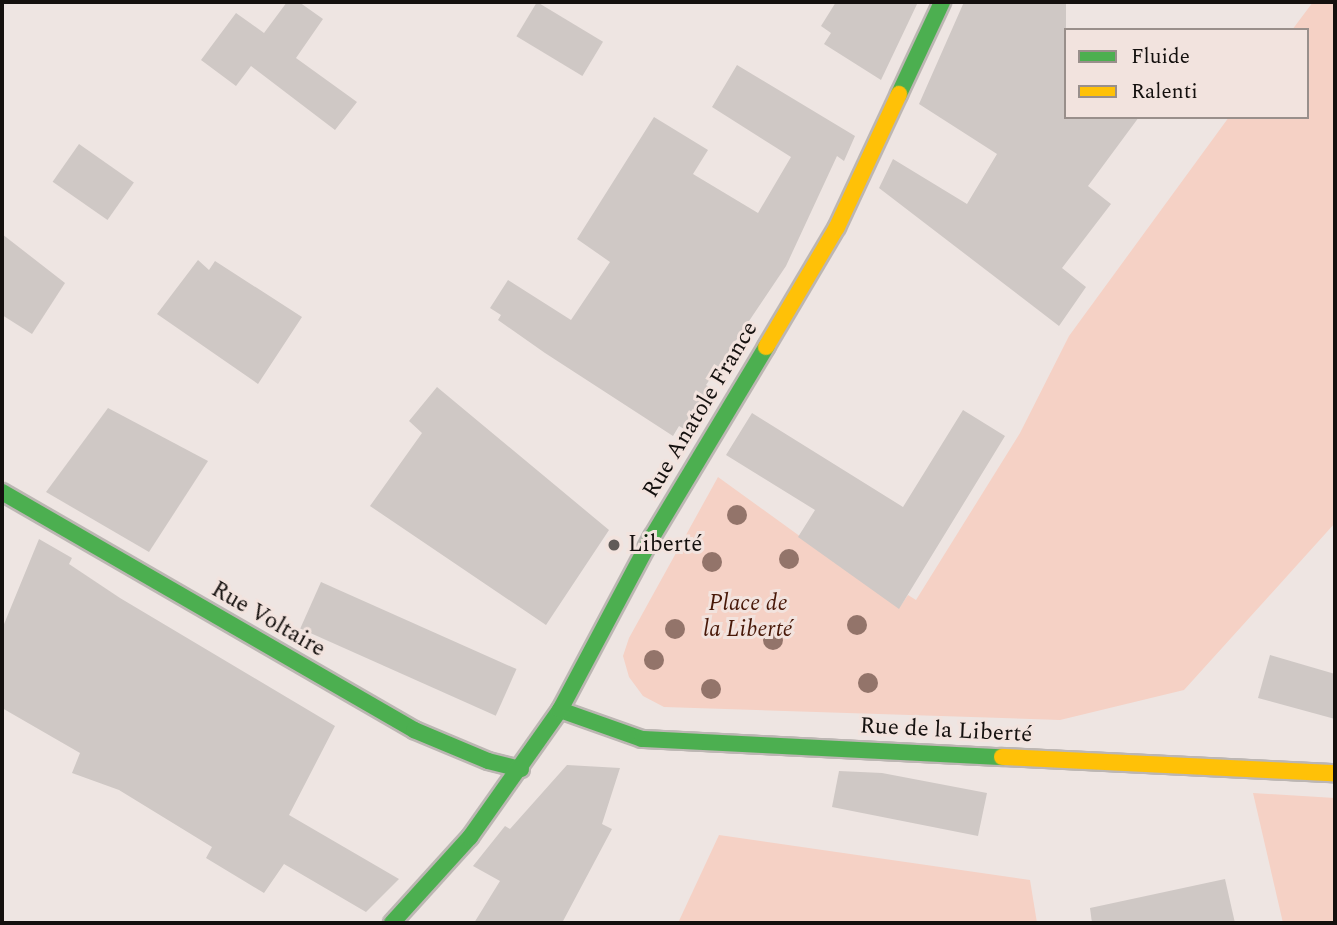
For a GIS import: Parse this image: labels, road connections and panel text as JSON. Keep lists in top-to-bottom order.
{
  "streets": {
    "street": ["Rue Anatole France", "Rue Voltaire", "Rue de la Liberté"]
  },
  "crossings": [
    ["Rue Anatole France", "Rue Voltaire"],
    ["Rue Anatole France", "Rue de la Liberté"]
  ],
  "parks": ["Place de la Liberté"],
  "places": ["Liberté"],
  "legend": ["Fluide", "Ralenti"]
}
